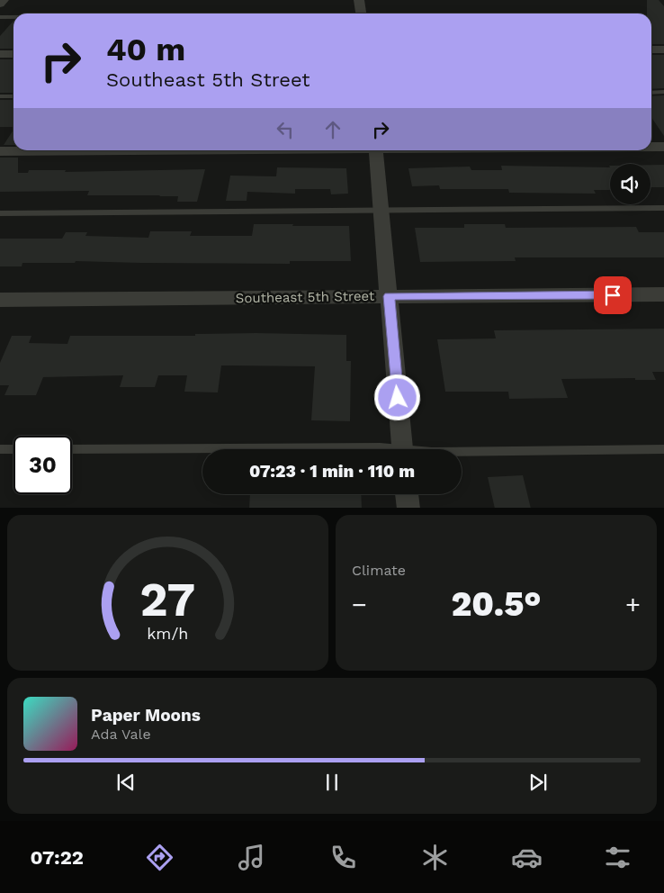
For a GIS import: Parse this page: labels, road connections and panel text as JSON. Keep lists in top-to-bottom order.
{
  "streets": {
    "street": ["Southeast 5th Street"]
  },
  "page": {
    "turn": ["40 m", "Southeast 5th Street"],
    "limit": "30",
    "trip": "07:23 · 1 min · 110 m",
    "tile": "Climate",
    "heat": ["−", "20.5°", "+"],
    "song": ["Paper Moons", "Ada Vale"],
    "tabs": "07:22",
    "gauge": ["27", "km/h"]
  }
}
